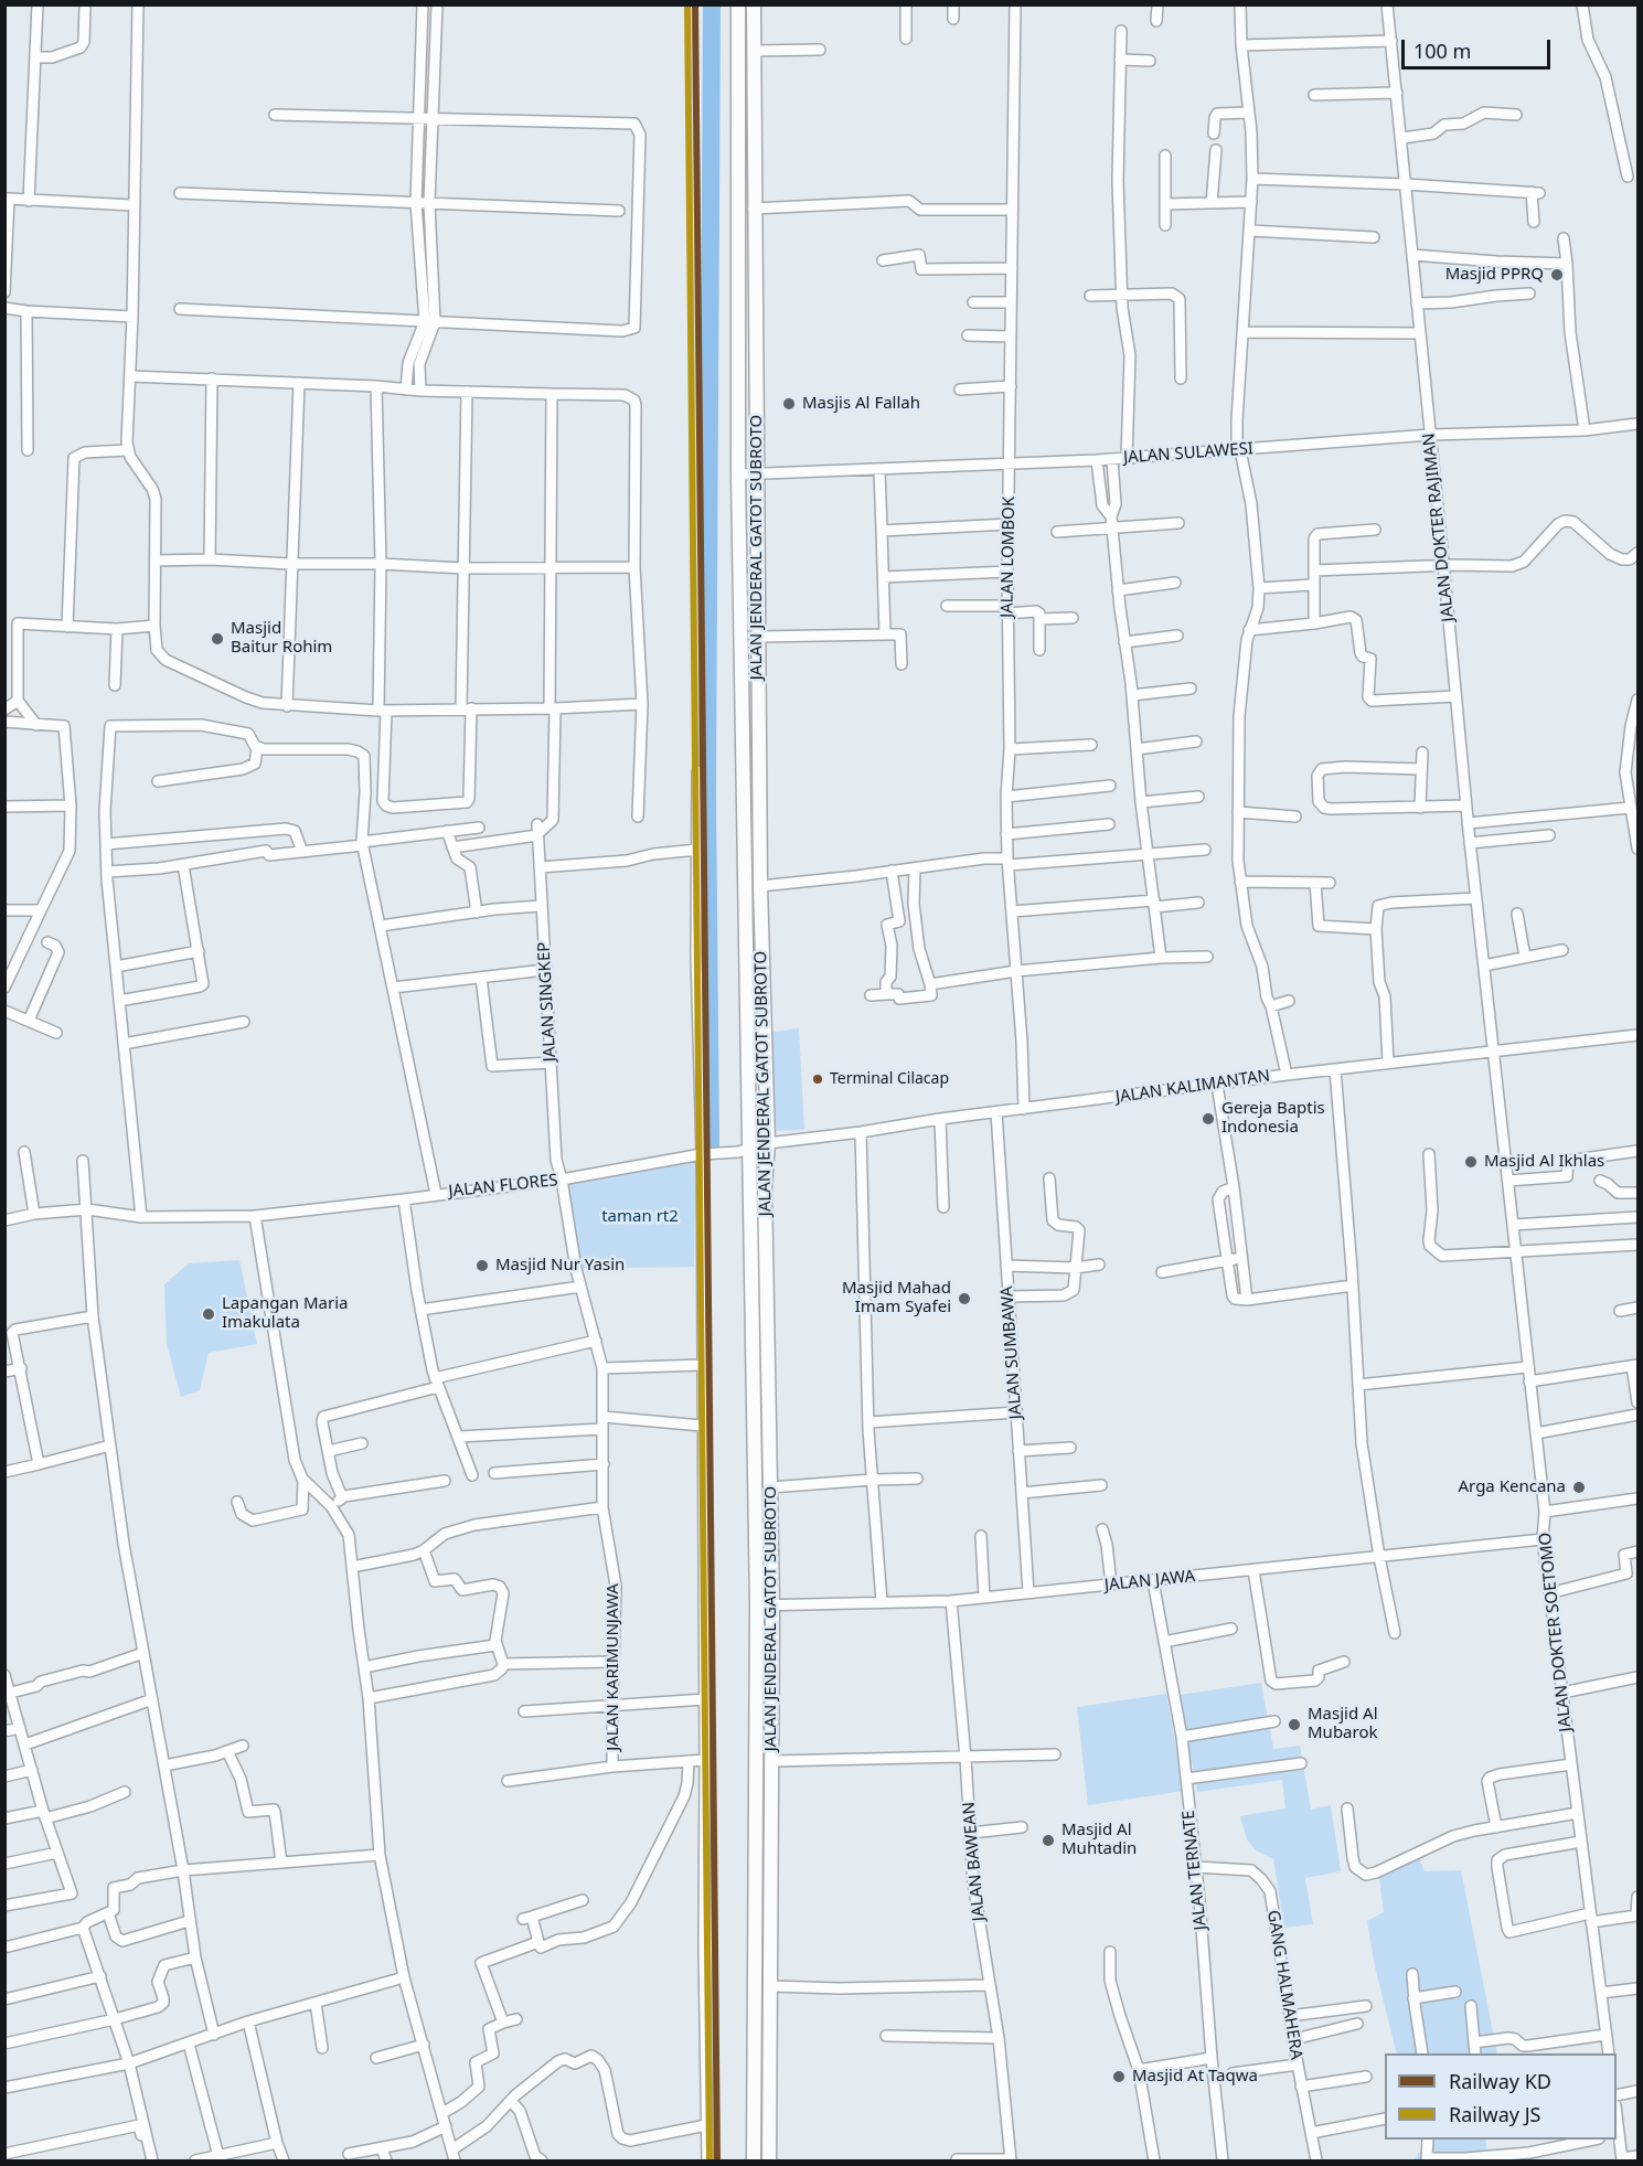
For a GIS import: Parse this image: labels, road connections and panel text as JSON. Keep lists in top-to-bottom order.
{
  "streets": {
    "main road": ["JALAN JENDERAL GATOT SUBROTO"],
    "street": [
      "JALAN SULAWESI",
      "JALAN DOKTER RAJIMAN",
      "JALAN LOMBOK",
      "JALAN SINGKEP",
      "JALAN KALIMANTAN",
      "JALAN FLORES",
      "JALAN SUMBAWA",
      "JALAN JAWA",
      "JALAN DOKTER SOETOMO",
      "JALAN KARIMUNJAWA",
      "JALAN BAWEAN",
      "JALAN TERNATE",
      "GANG HALMAHERA"
    ]
  },
  "crossings": [
    ["JALAN SULAWESI", "JALAN DOKTER RAJIMAN"],
    ["JALAN SULAWESI", "JALAN JENDERAL GATOT SUBROTO"],
    ["JALAN SULAWESI", "JALAN LOMBOK"],
    ["JALAN DOKTER RAJIMAN", "JALAN KALIMANTAN"],
    ["JALAN DOKTER RAJIMAN", "JALAN DOKTER SOETOMO"],
    ["JALAN JENDERAL GATOT SUBROTO", "JALAN KALIMANTAN"],
    ["JALAN JENDERAL GATOT SUBROTO", "JALAN FLORES"],
    ["JALAN JENDERAL GATOT SUBROTO", "JALAN JAWA"],
    ["JALAN LOMBOK", "JALAN KALIMANTAN"],
    ["JALAN SINGKEP", "JALAN FLORES"],
    ["JALAN SINGKEP", "JALAN KARIMUNJAWA"],
    ["JALAN KALIMANTAN", "JALAN FLORES"],
    ["JALAN KALIMANTAN", "JALAN SUMBAWA"],
    ["JALAN KALIMANTAN", "JALAN DOKTER SOETOMO"],
    ["JALAN FLORES", "JALAN KARIMUNJAWA"],
    ["JALAN SUMBAWA", "JALAN JAWA"],
    ["JALAN JAWA", "JALAN DOKTER SOETOMO"],
    ["JALAN JAWA", "JALAN BAWEAN"],
    ["JALAN JAWA", "JALAN TERNATE"],
    ["JALAN TERNATE", "GANG HALMAHERA"]
  ],
  "parks": ["taman rt2"],
  "places": [
    "Masjid PPRQ",
    "Masjis Al Fallah",
    "Masjid Baitur Rohim",
    "Terminal Cilacap",
    "Gereja Baptis Indonesia",
    "Masjid Al Ikhlas",
    "Masjid Nur Yasin",
    "Masjid Mahad Imam Syafei",
    "Lapangan Maria Imakulata",
    "Arga Kencana",
    "Masjid Al Mubarok",
    "Masjid Al Muhtadin",
    "Masjid At Taqwa"
  ],
  "lines": ["rail line KD", "rail line JS"],
  "legend": ["Railway KD", "Railway JS"],
  "scale_bar": "100 m"
}
